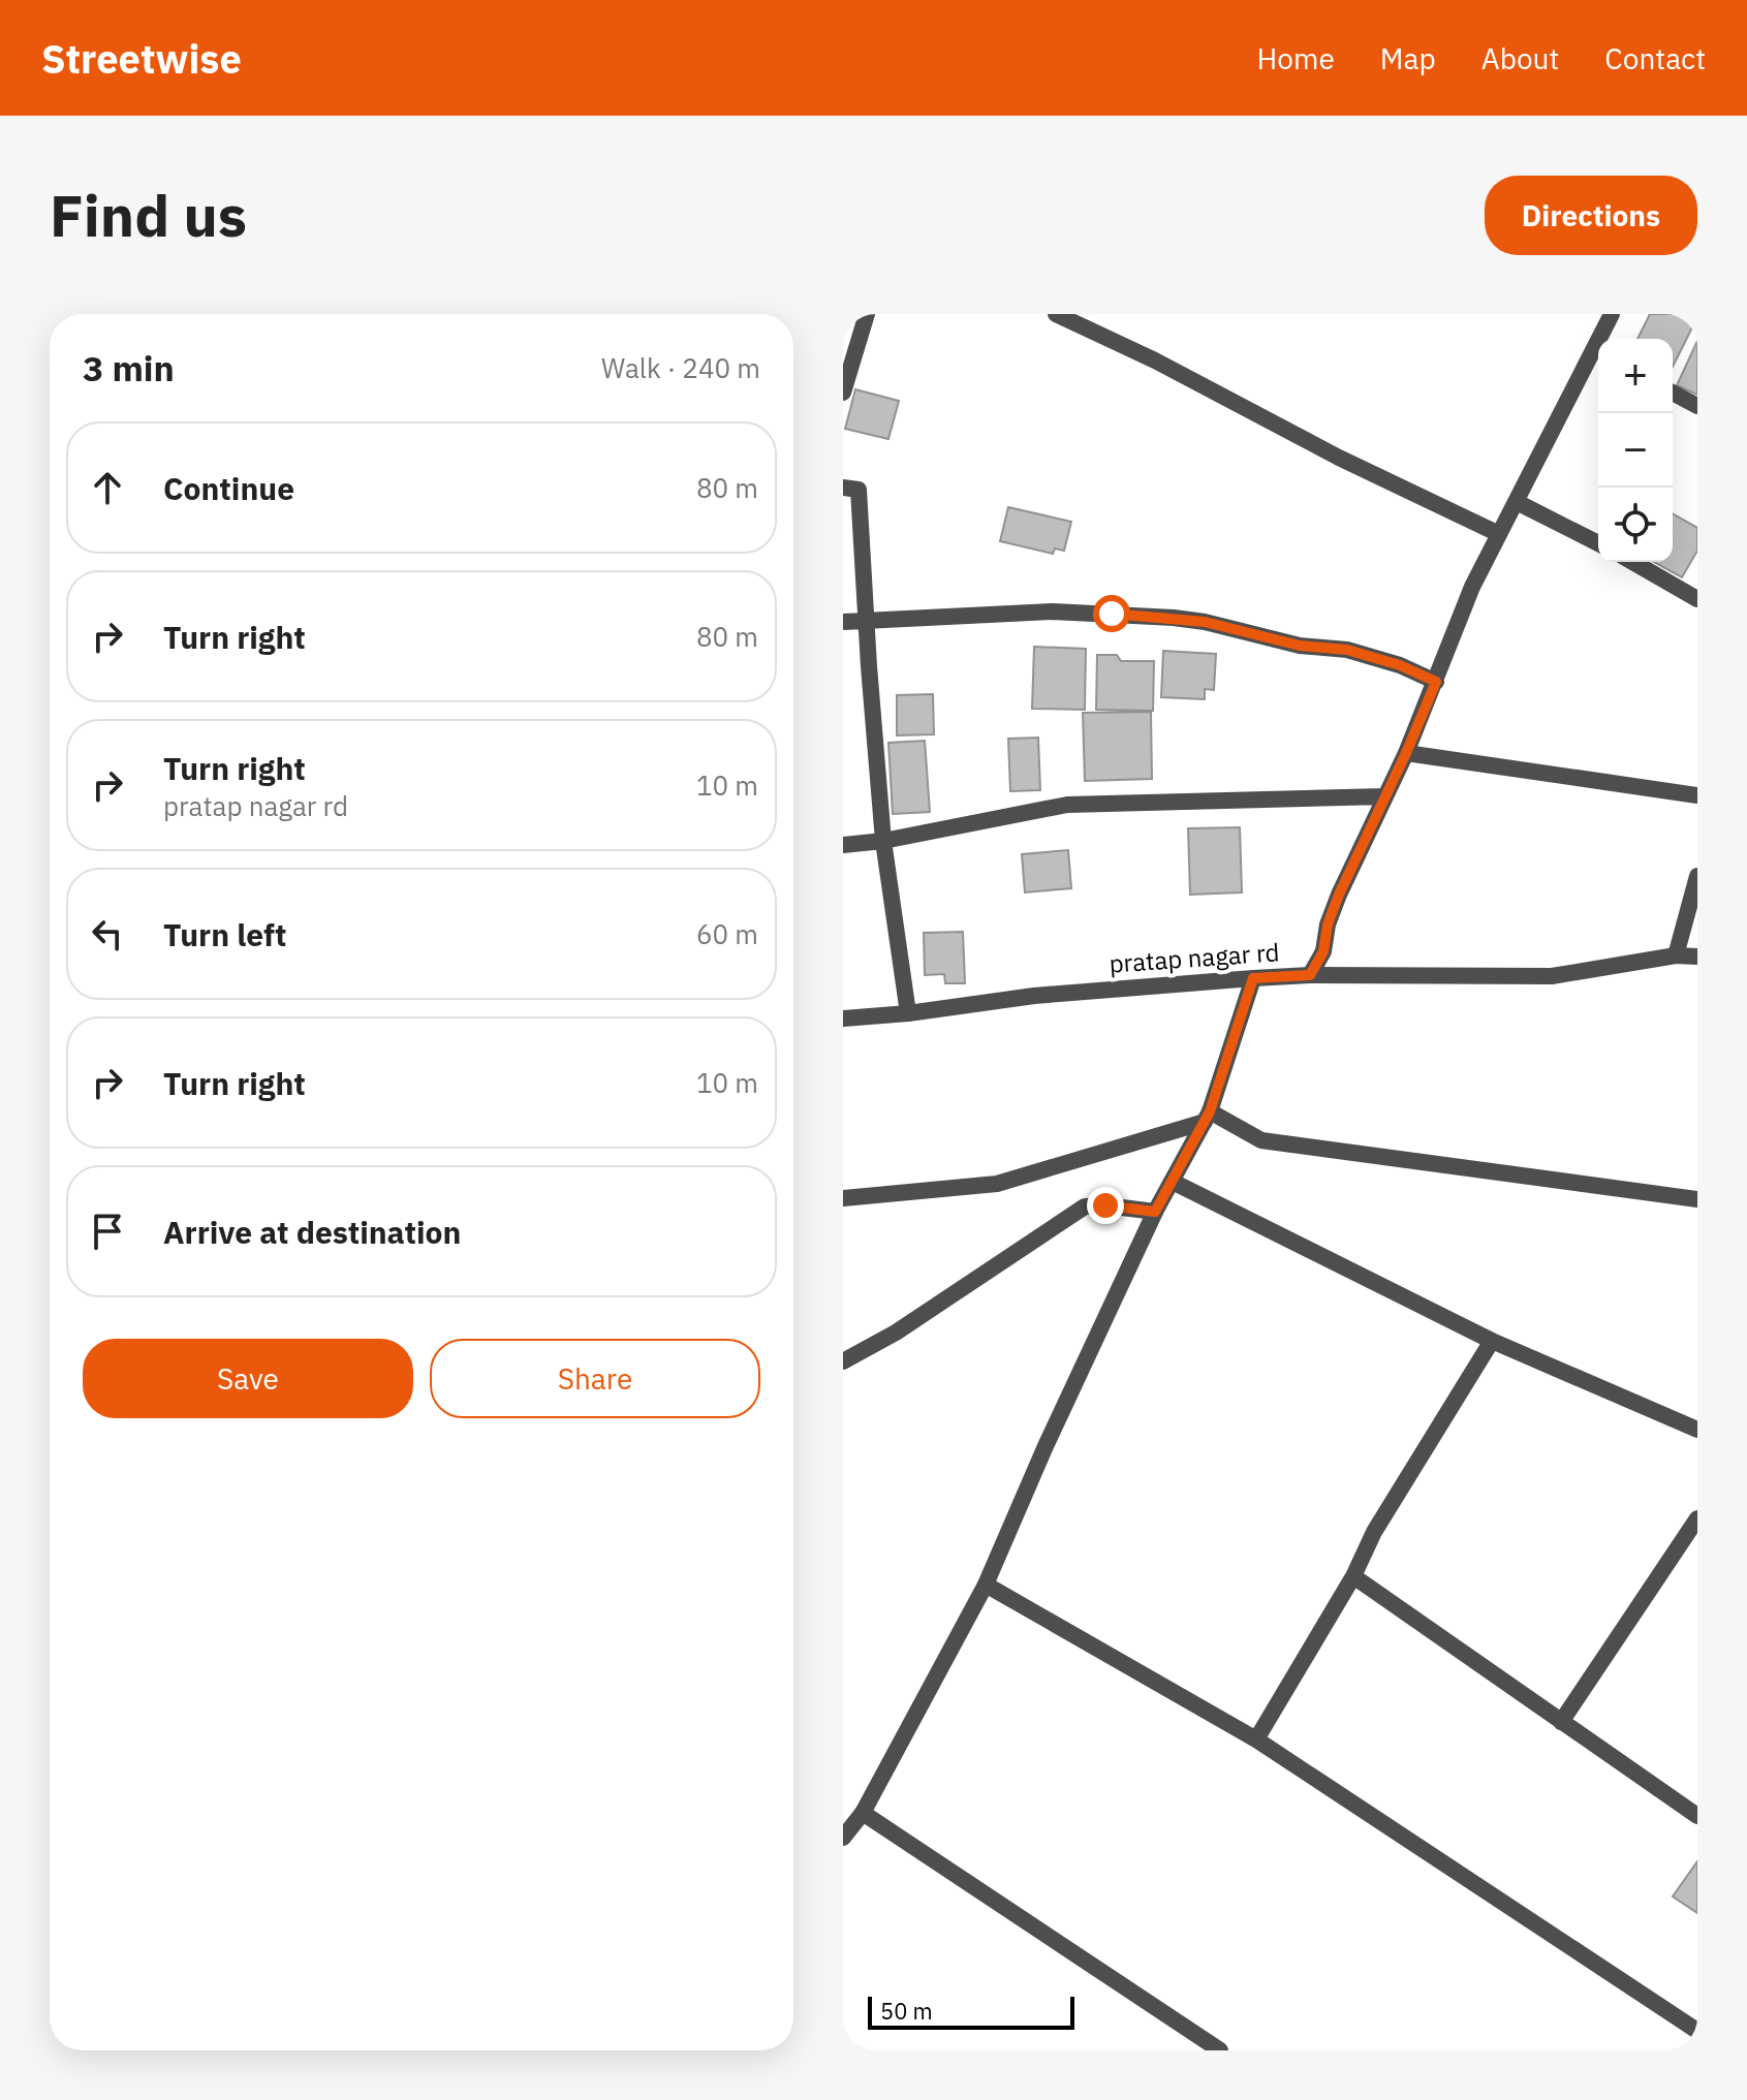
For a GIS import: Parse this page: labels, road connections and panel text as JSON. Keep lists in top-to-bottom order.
{
  "streets": {
    "street": ["pratap nagar rd"]
  },
  "scale_bar": "50 m",
  "page": {
    "header": "Streetwise",
    "nav": [
      "Home",
      "Map",
      "About",
      "Contact"
    ],
    "buttons": [
      "Directions",
      ["Save", "Share"]
    ],
    "title": "Find us",
    "heading": ["3 min", "Walk · 240 m"],
    "map_buttons": ["+", "−"],
    "list": [
      ["Continue", "80 m"],
      ["Turn right", "80 m"],
      ["Turn right", "pratap nagar rd", "10 m"],
      ["Turn left", "60 m"],
      ["Turn right", "10 m"],
      "Arrive at destination"
    ],
    "scale": "50 m"
  }
}
